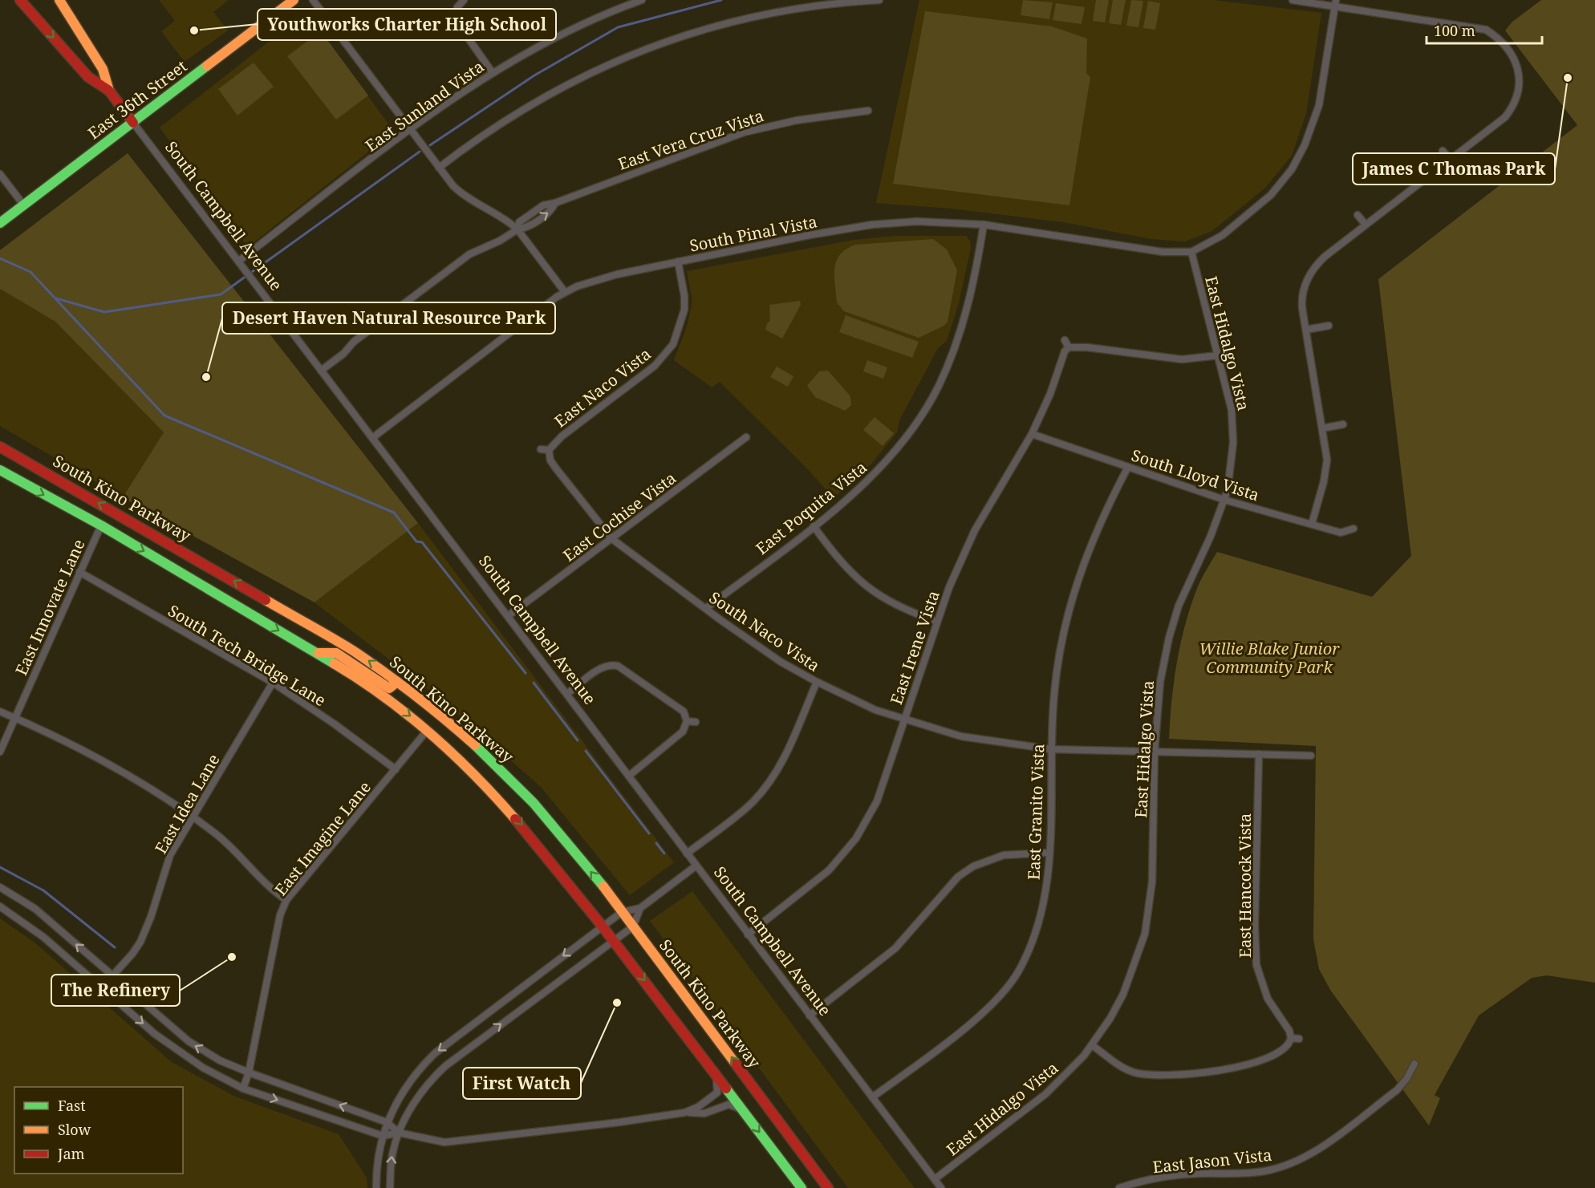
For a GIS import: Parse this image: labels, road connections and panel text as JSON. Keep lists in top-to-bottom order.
{
  "streets": {
    "main road": ["East 36th Street", "South Campbell Avenue", "South Kino Parkway"],
    "street": [
      "East Sunland Vista",
      "East Vera Cruz Vista",
      "South Pinal Vista",
      "East Hidalgo Vista",
      "East Naco Vista",
      "South Lloyd Vista",
      "East Poquita Vista",
      "East Cochise Vista",
      "East Innovate Lane",
      "South Naco Vista",
      "East Irene Vista",
      "South Tech Bridge Lane",
      "East Idea Lane",
      "East Granito Vista",
      "East Imagine Lane",
      "East Hancock Vista",
      "East Jason Vista"
    ]
  },
  "crossings": [
    ["East 36th Street", "South Campbell Avenue"],
    ["East Sunland Vista", "South Campbell Avenue"],
    ["East Vera Cruz Vista", "South Campbell Avenue"],
    ["South Campbell Avenue", "South Pinal Vista"],
    ["South Campbell Avenue", "East Hidalgo Vista"],
    ["South Campbell Avenue", "East Cochise Vista"],
    ["South Campbell Avenue", "East Irene Vista"],
    ["South Campbell Avenue", "East Granito Vista"],
    ["South Pinal Vista", "East Hidalgo Vista"],
    ["South Pinal Vista", "East Naco Vista"],
    ["South Pinal Vista", "East Poquita Vista"],
    ["East Hidalgo Vista", "South Lloyd Vista"],
    ["East Hidalgo Vista", "South Naco Vista"],
    ["East Hidalgo Vista", "East Hancock Vista"],
    ["East Naco Vista", "South Naco Vista"],
    ["South Lloyd Vista", "East Irene Vista"],
    ["South Lloyd Vista", "East Granito Vista"],
    ["South Kino Parkway", "East Innovate Lane"],
    ["South Kino Parkway", "East Imagine Lane"],
    ["East Poquita Vista", "South Naco Vista"],
    ["East Cochise Vista", "South Naco Vista"],
    ["East Innovate Lane", "South Tech Bridge Lane"],
    ["South Naco Vista", "East Irene Vista"],
    ["South Naco Vista", "East Granito Vista"],
    ["South Naco Vista", "East Hancock Vista"],
    ["South Tech Bridge Lane", "East Idea Lane"],
    ["South Tech Bridge Lane", "East Imagine Lane"]
  ],
  "parks": ["Willie Blake Junior Community Park"],
  "places": [
    "Youthworks Charter High School",
    "James C Thomas Park",
    "Desert Haven Natural Resource Park",
    "The Refinery",
    "First Watch"
  ],
  "legend": ["Fast", "Slow", "Jam"],
  "scale_bar": "100 m"
}
